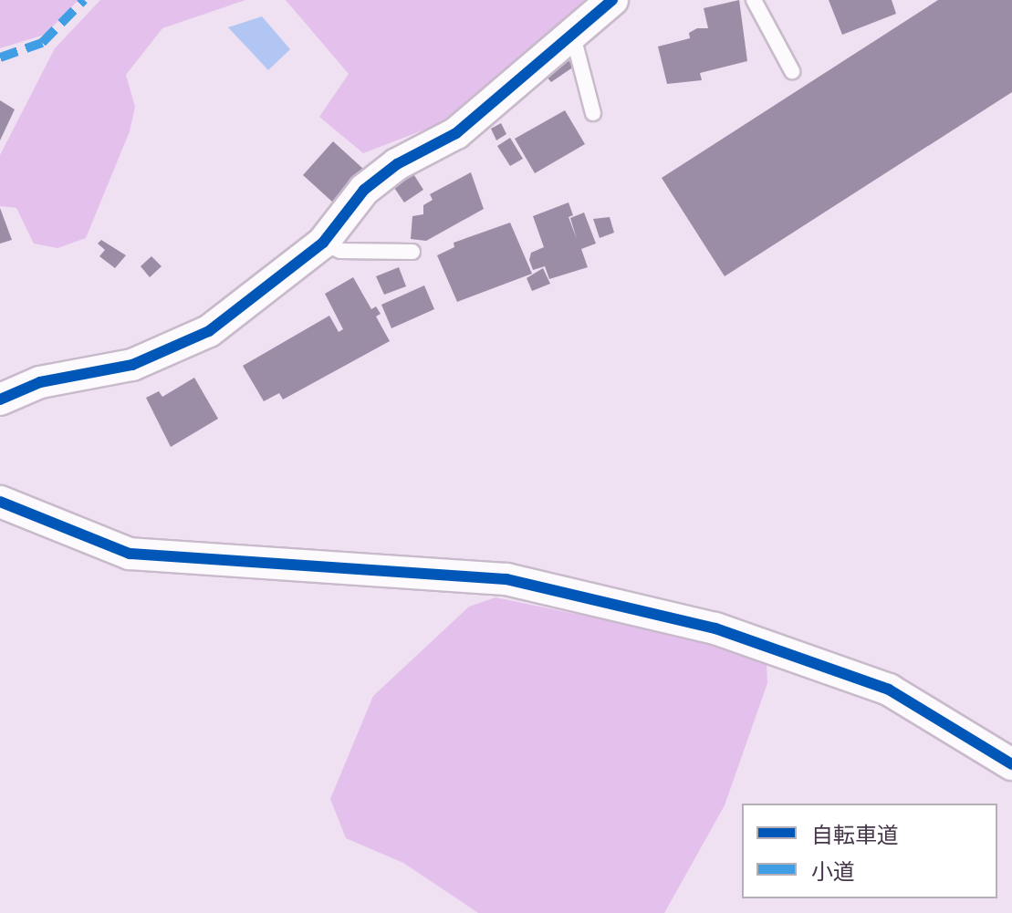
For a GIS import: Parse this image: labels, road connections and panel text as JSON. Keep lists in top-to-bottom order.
{
  "legend": ["自転車道", "小道"]
}
